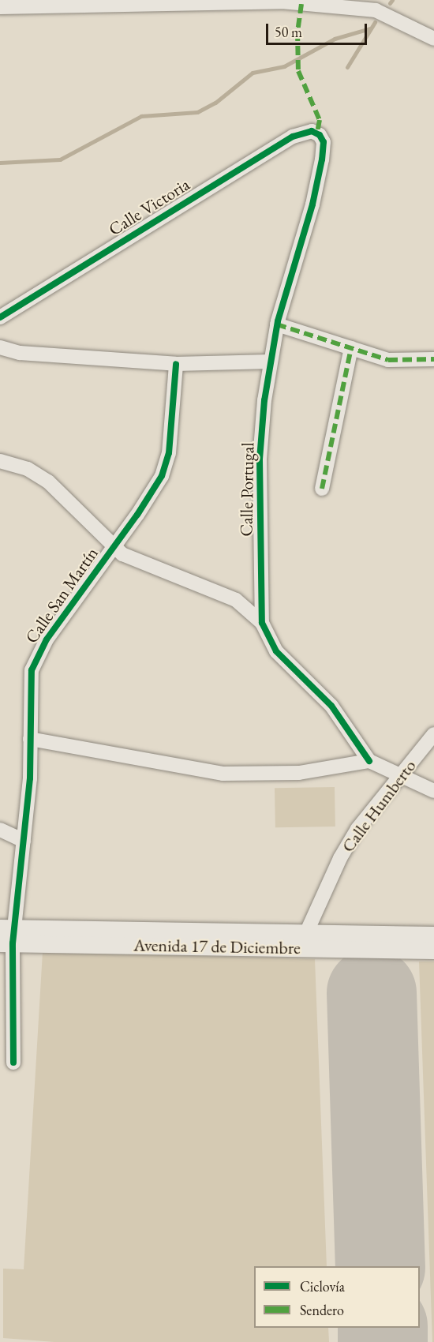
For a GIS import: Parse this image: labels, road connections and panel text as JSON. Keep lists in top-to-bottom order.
{
  "streets": {
    "street": [
      "Calle Victoria",
      "Calle Portugal",
      "Calle San Martín",
      "Calle Humberto",
      "Avenida 17 de Diciembre"
    ]
  },
  "crossings": [
    ["Calle Victoria", "Calle Portugal"],
    ["Calle San Martín", "Avenida 17 de Diciembre"],
    ["Calle Humberto", "Avenida 17 de Diciembre"]
  ],
  "legend": ["Ciclovía", "Sendero"],
  "scale_bar": "50 m"
}
